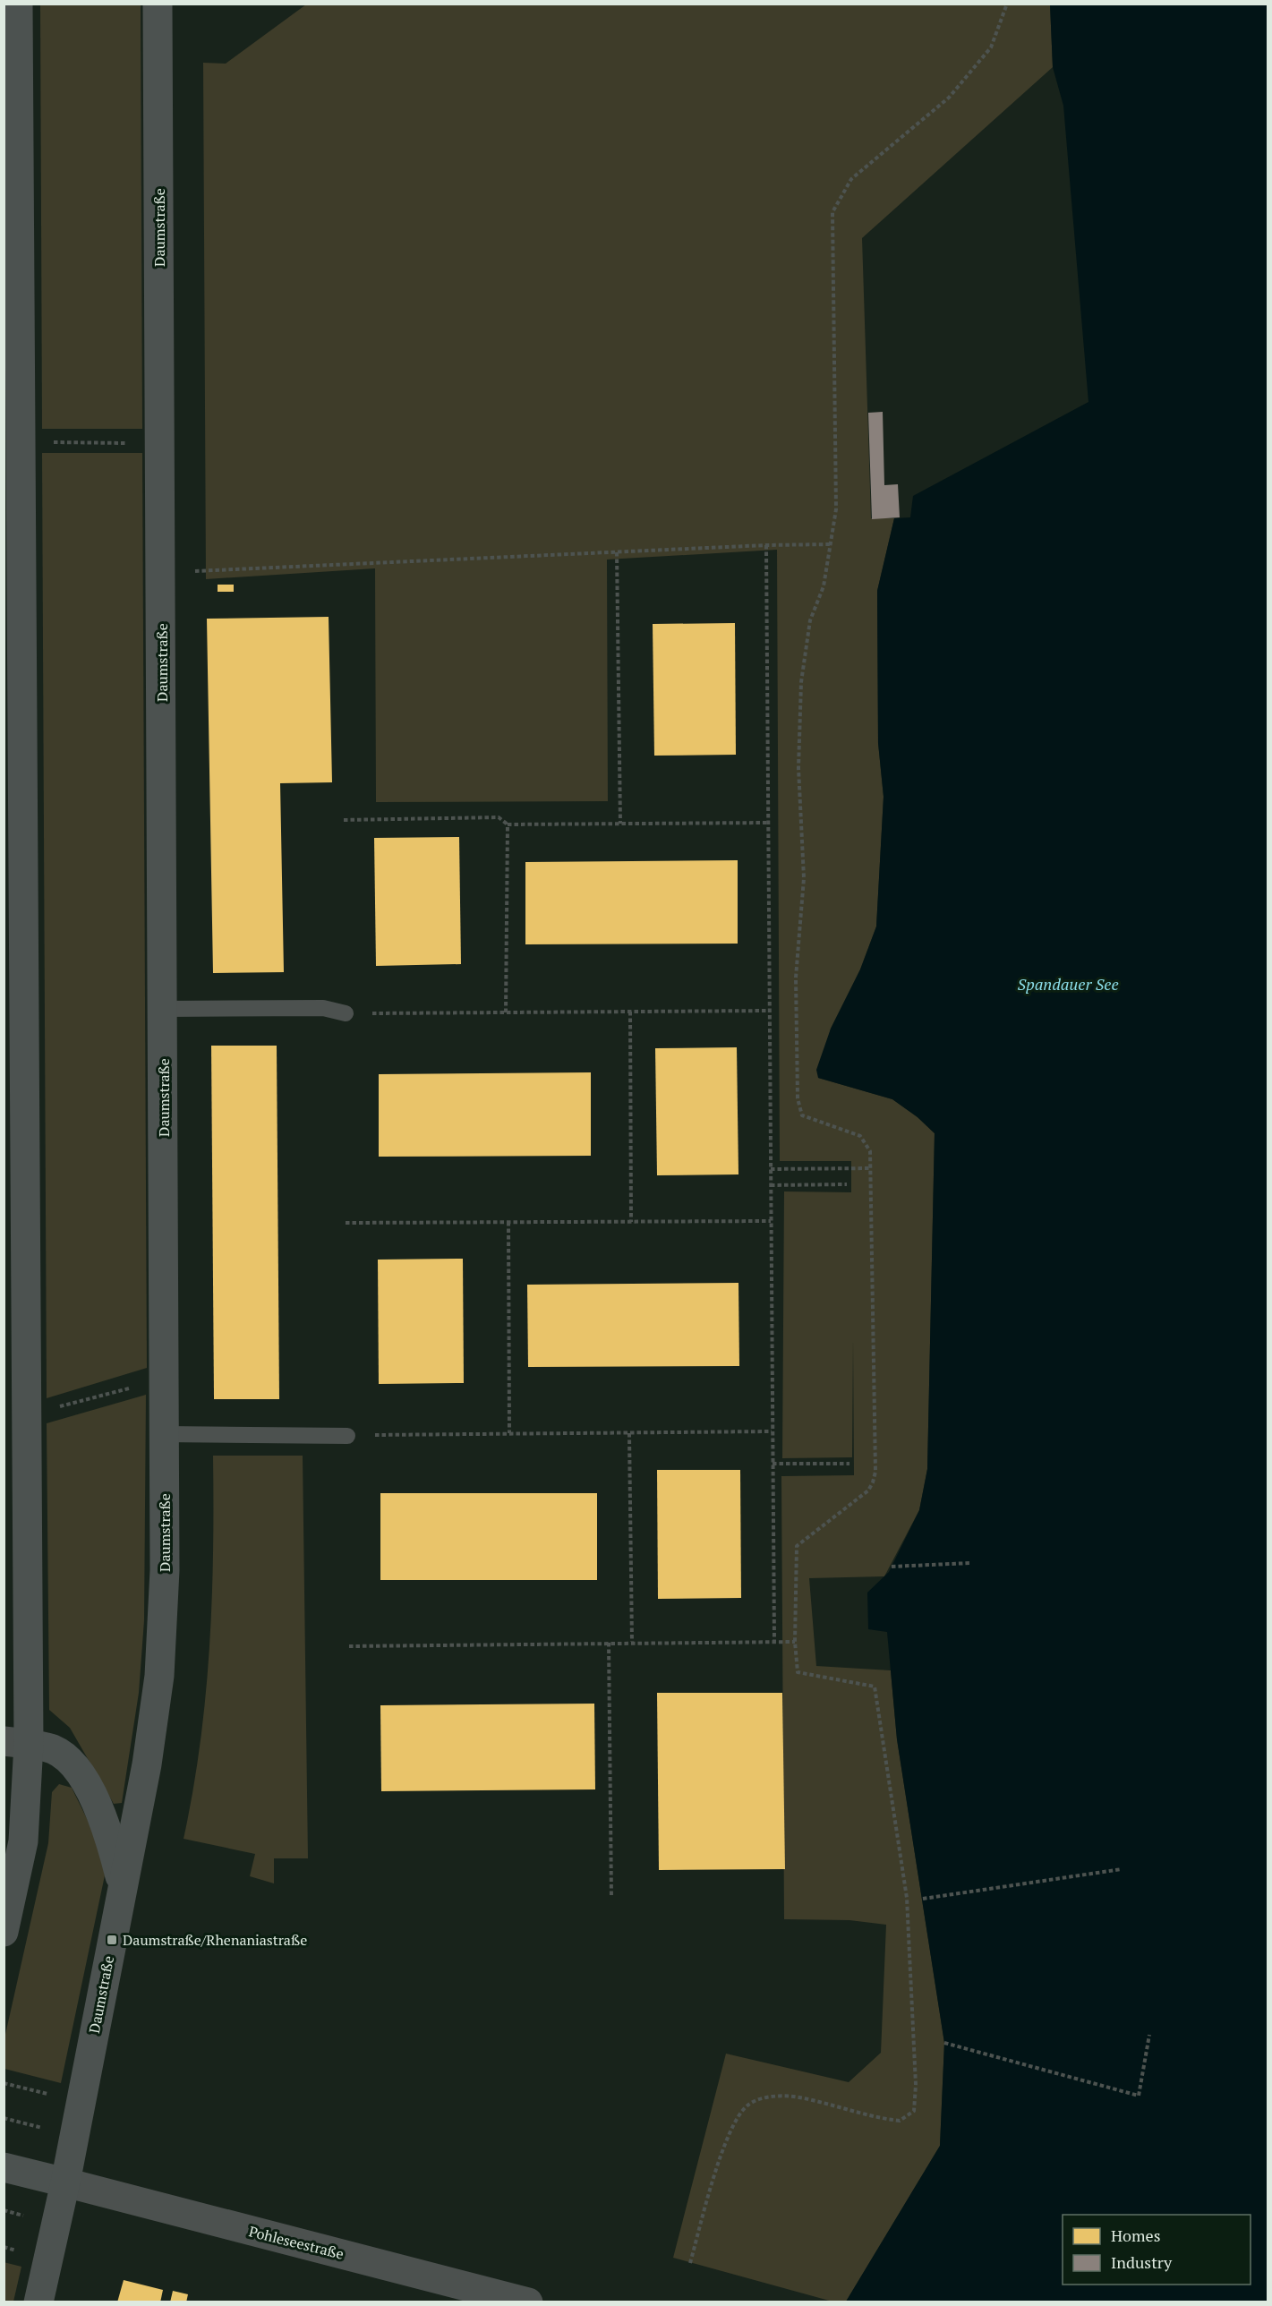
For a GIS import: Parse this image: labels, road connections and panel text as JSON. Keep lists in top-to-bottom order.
{
  "streets": {
    "main road": ["Daumstraße"],
    "street": ["Pohleseestraße"]
  },
  "crossings": [
    ["Daumstraße", "Pohleseestraße"]
  ],
  "water": ["Spandauer See"],
  "places": {
    "transit": ["Daumstraße/Rhenaniastraße"]
  },
  "legend": ["Homes", "Industry"]
}
